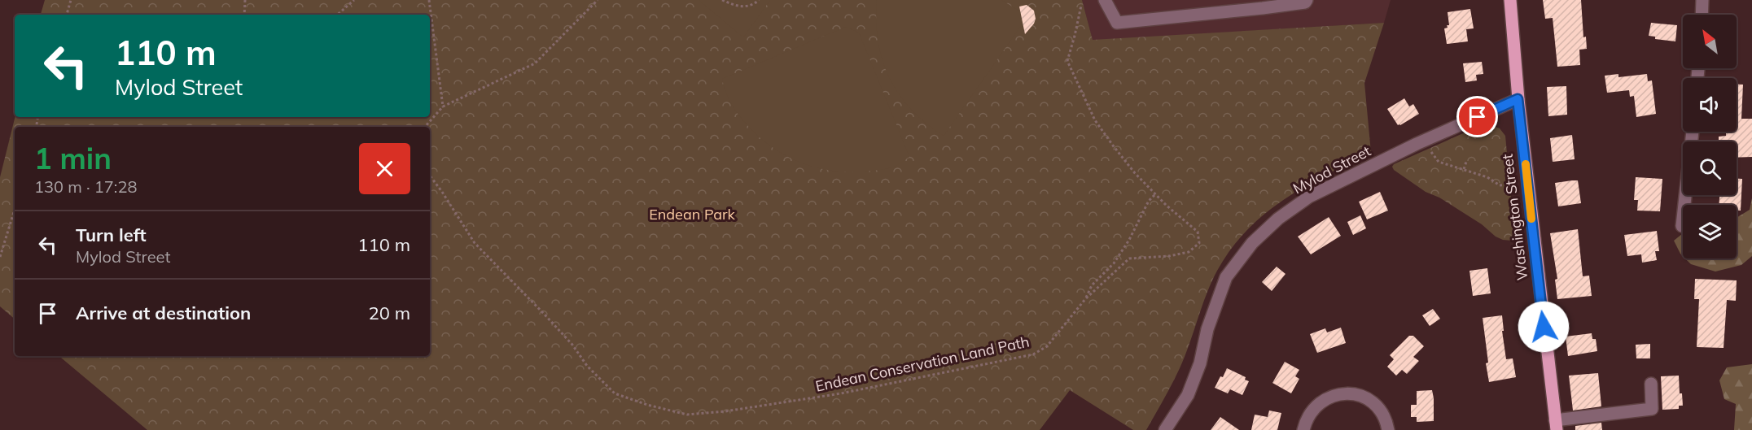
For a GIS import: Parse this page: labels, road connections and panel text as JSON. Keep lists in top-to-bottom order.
{
  "streets": {
    "main road": ["Washington Street"],
    "street": ["Mylod Street"],
    "path": ["Endean Conservation Land Path"]
  },
  "crossings": [
    ["Mylod Street", "Washington Street"]
  ],
  "parks": ["Endean Park"],
  "north": "top left",
  "page": {
    "turn": ["110 m", "Mylod Street"],
    "heading": ["1 min", "130 m · 17:28"],
    "list": [
      {
        "name": "Turn left",
        "note": "Mylod Street",
        "value": "110 m"
      },
      {
        "name": "Arrive at destination",
        "value": "20 m"
      }
    ]
  }
}
